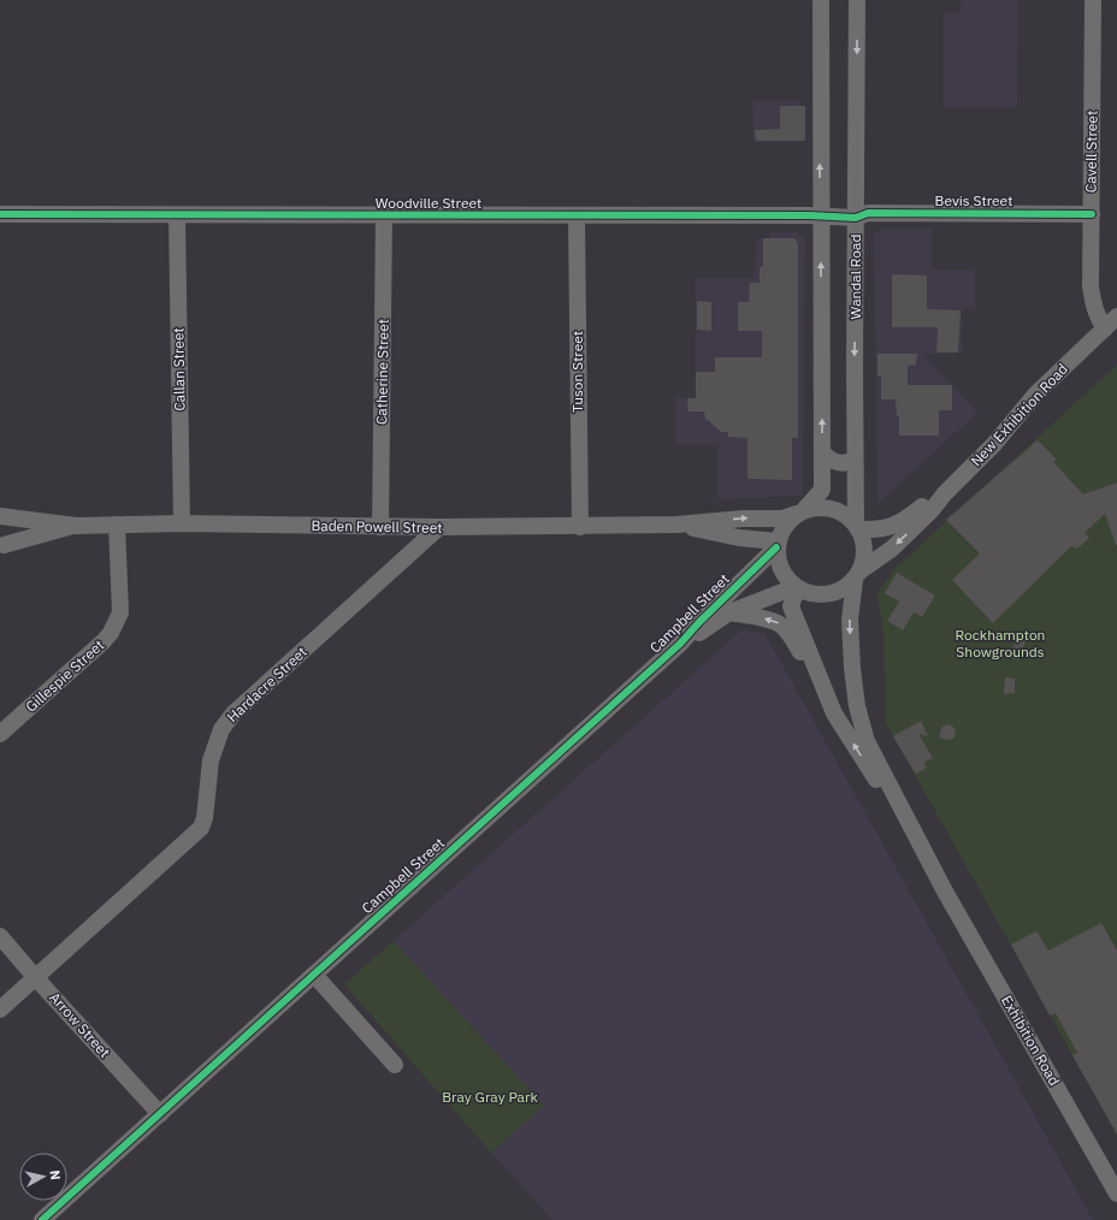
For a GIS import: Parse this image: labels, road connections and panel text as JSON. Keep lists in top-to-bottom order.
{
  "streets": {
    "street": [
      "Cavell Street",
      "Bevis Street",
      "Woodville Street",
      "Wandal Road",
      "Callan Street",
      "Catherine Street",
      "Tuson Street",
      "New Exhibition Road",
      "Baden Powell Street",
      "Campbell Street",
      "Gillespie Street",
      "Hardacre Street",
      "Arrow Street",
      "Exhibition Road"
    ]
  },
  "crossings": [
    ["Cavell Street", "Bevis Street"],
    ["Cavell Street", "New Exhibition Road"],
    ["Bevis Street", "Woodville Street"],
    ["Bevis Street", "Wandal Road"],
    ["Woodville Street", "Wandal Road"],
    ["Woodville Street", "Callan Street"],
    ["Woodville Street", "Catherine Street"],
    ["Woodville Street", "Tuson Street"],
    ["Wandal Road", "New Exhibition Road"],
    ["Wandal Road", "Baden Powell Street"],
    ["Wandal Road", "Campbell Street"],
    ["Wandal Road", "Exhibition Road"],
    ["Callan Street", "Baden Powell Street"],
    ["Catherine Street", "Baden Powell Street"],
    ["Tuson Street", "Baden Powell Street"],
    ["New Exhibition Road", "Baden Powell Street"],
    ["New Exhibition Road", "Campbell Street"],
    ["New Exhibition Road", "Exhibition Road"],
    ["Baden Powell Street", "Campbell Street"],
    ["Baden Powell Street", "Gillespie Street"],
    ["Baden Powell Street", "Hardacre Street"],
    ["Baden Powell Street", "Exhibition Road"],
    ["Campbell Street", "Arrow Street"],
    ["Campbell Street", "Exhibition Road"],
    ["Hardacre Street", "Arrow Street"]
  ],
  "parks": ["Rockhampton Showgrounds", "Bray Gray Park"],
  "north": "right"
}
